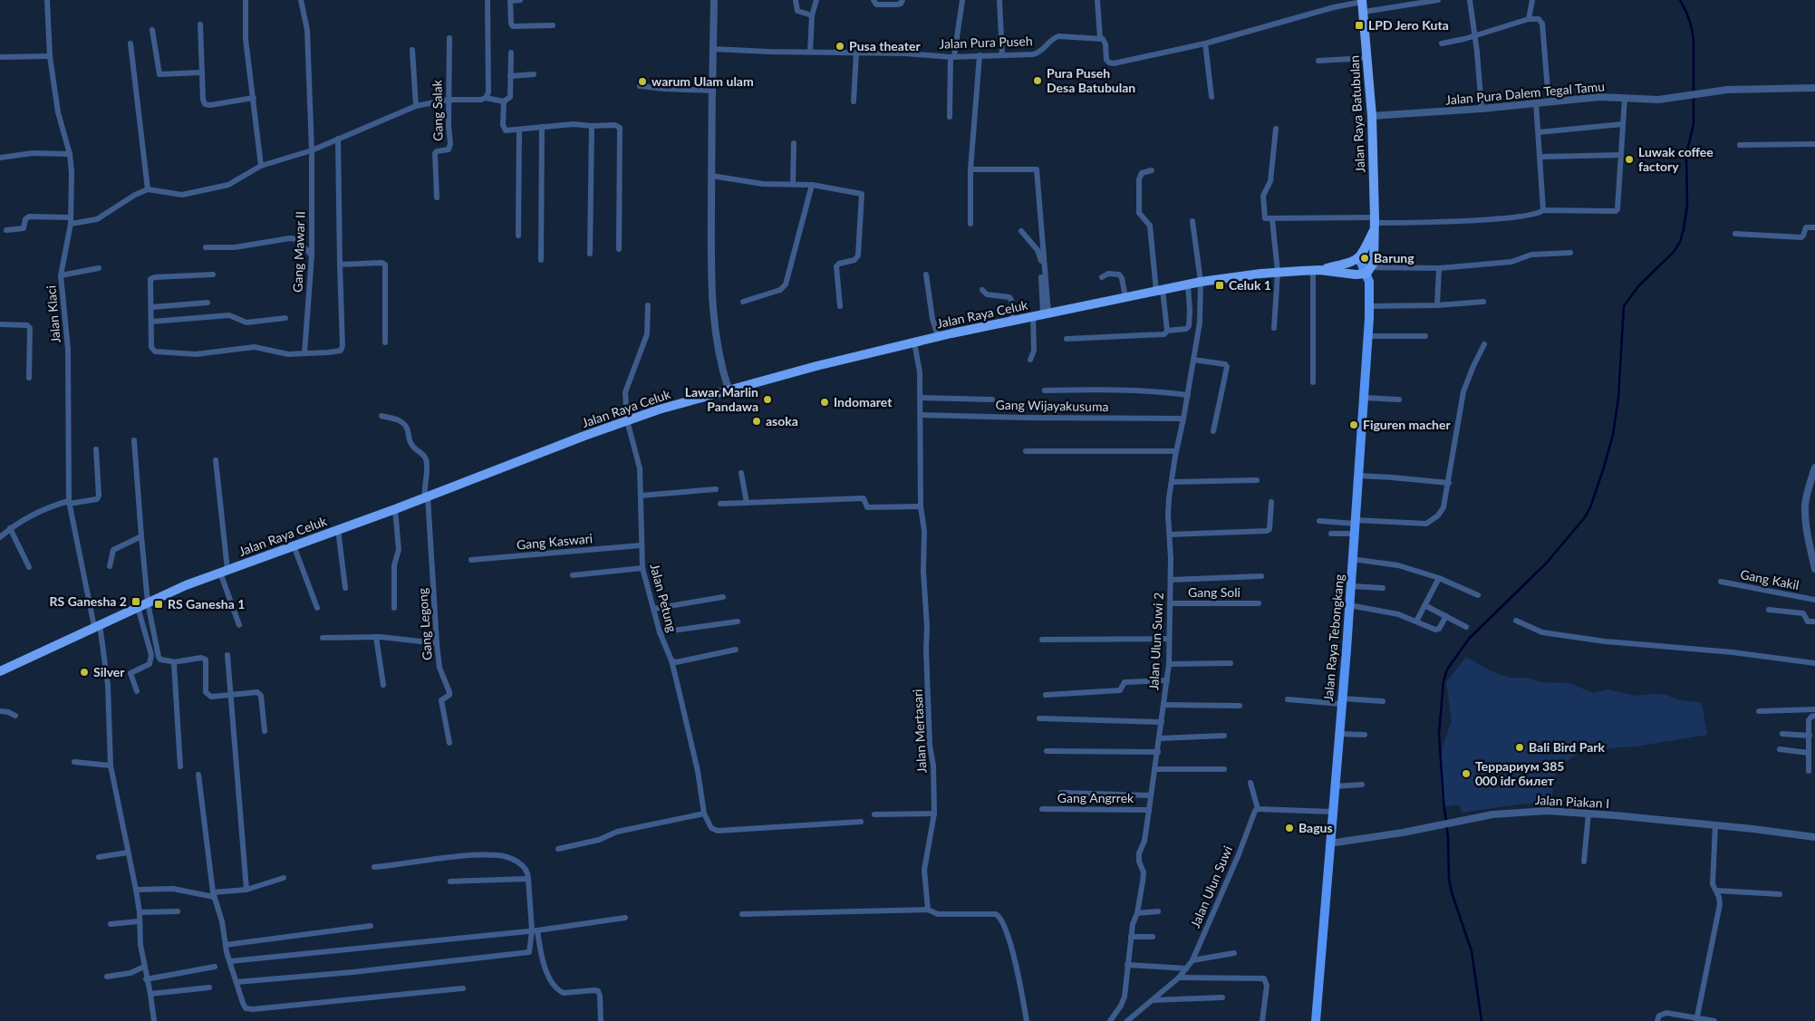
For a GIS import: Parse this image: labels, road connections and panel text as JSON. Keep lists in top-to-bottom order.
{
  "streets": {
    "highway": ["Jalan Raya Batubulan", "Jalan Raya Celuk"],
    "main road": ["Jalan Raya Tebongkang"],
    "street": [
      "Jalan Pura Puseh",
      "Jalan Pura Dalem Tegal Tamu",
      "Gang Salak",
      "Gang Mawar II",
      "Jalan Klaci",
      "Gang Wijayakusuma",
      "Gang Kaswari",
      "Gang Kakil",
      "Gang Soli",
      "Jalan Petung",
      "Gang Legong",
      "Jalan Ulun Suwi 2",
      "Jalan Mertasari",
      "Gang Angrrek",
      "Jalan Piakan I",
      "Jalan Ulun Suwi"
    ]
  },
  "crossings": [
    ["Jalan Pura Dalem Tegal Tamu", "Jalan Raya Batubulan"],
    ["Jalan Raya Batubulan", "Jalan Raya Celuk"],
    ["Jalan Raya Batubulan", "Jalan Raya Tebongkang"],
    ["Jalan Klaci", "Jalan Raya Celuk"],
    ["Jalan Raya Celuk", "Jalan Petung"],
    ["Jalan Raya Celuk", "Gang Legong"],
    ["Jalan Raya Celuk", "Jalan Raya Tebongkang"],
    ["Jalan Raya Celuk", "Jalan Ulun Suwi 2"],
    ["Jalan Raya Celuk", "Jalan Mertasari"],
    ["Gang Wijayakusuma", "Jalan Ulun Suwi 2"],
    ["Gang Wijayakusuma", "Jalan Mertasari"],
    ["Gang Kaswari", "Jalan Petung"],
    ["Gang Soli", "Jalan Ulun Suwi 2"],
    ["Jalan Raya Tebongkang", "Jalan Piakan I"],
    ["Jalan Ulun Suwi 2", "Gang Angrrek"]
  ],
  "places": {
    "transit": [
      "LPD Jero Kuta",
      "Celuk 1",
      "RS Ganesha 2",
      "RS Ganesha 1"
    ],
    "other": [
      "Pusa theater",
      "Pura Puseh Desa Batubulan",
      "warum Ulam ulam",
      "Luwak coffee factory",
      "Barung",
      "Lawar Marlin Pandawa",
      "Indomaret",
      "asoka",
      "Figuren macher",
      "Silver",
      "Bali Bird Park",
      "Террариум 385 000 idr билет",
      "Bagus"
    ]
  }
}
